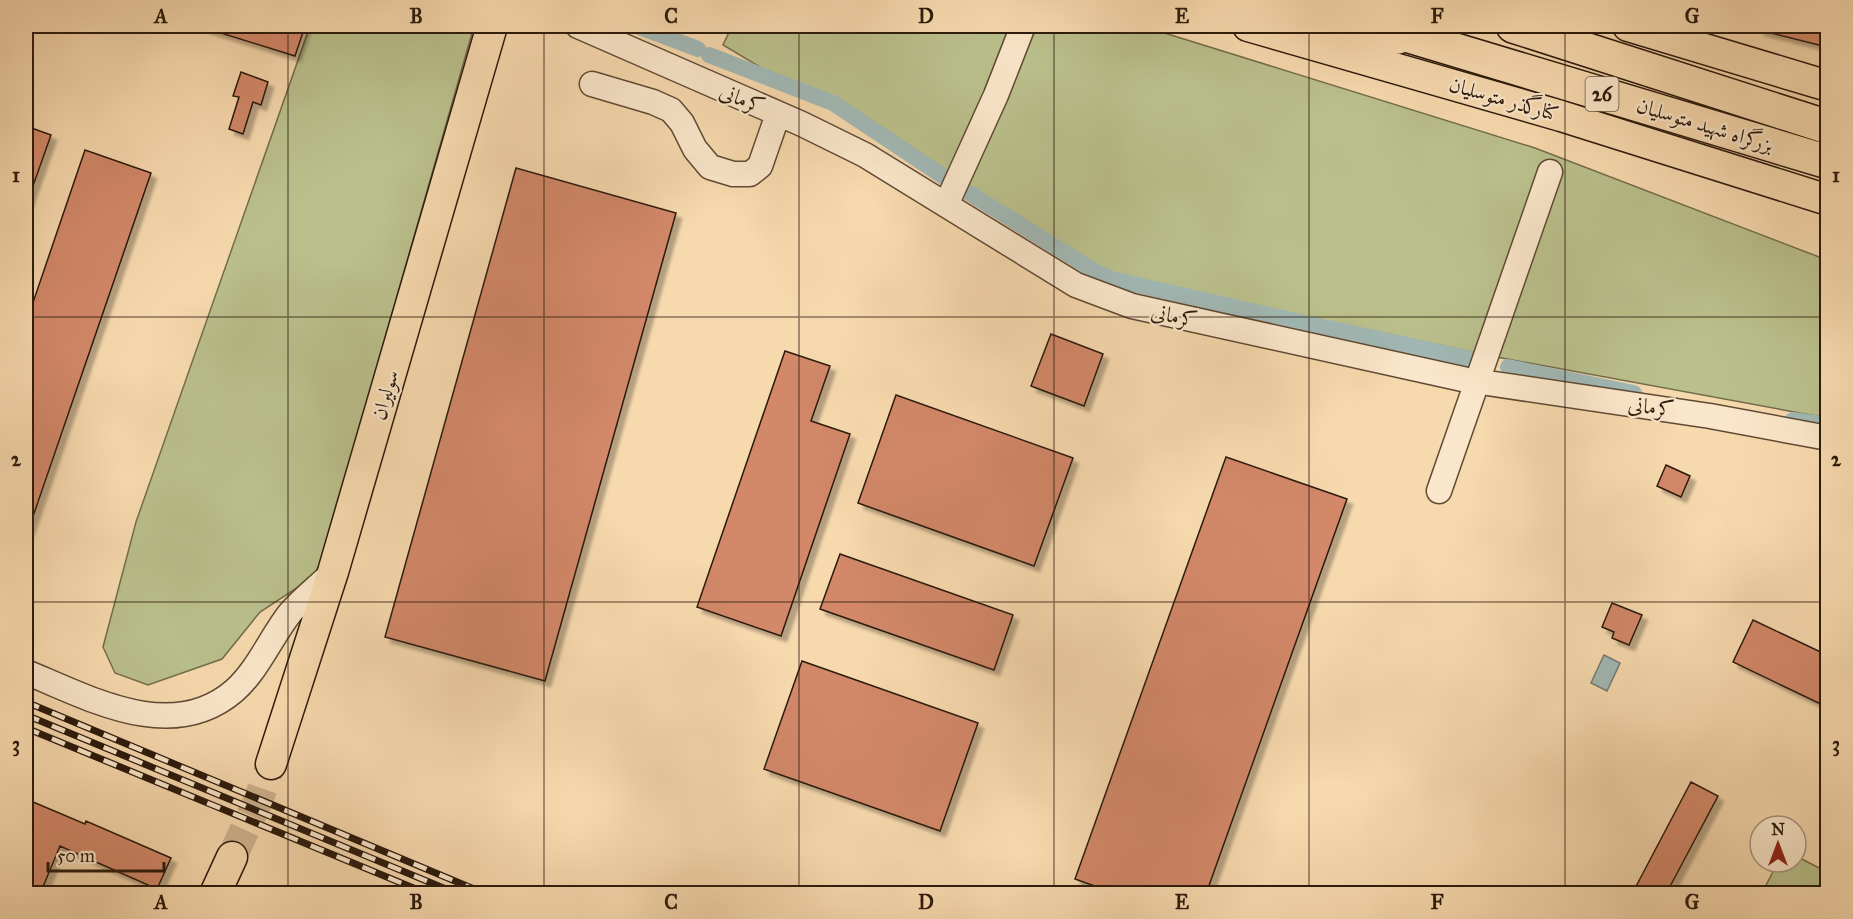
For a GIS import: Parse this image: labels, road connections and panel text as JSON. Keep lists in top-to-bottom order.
{
  "streets": {
    "highway": ["26", "بزرگراه شهید متوسلیان"],
    "main road": ["کنارگذر متوسلیان", "سولیران"],
    "street": ["کرمانی"]
  },
  "scale_bar": "50 m",
  "north": "top",
  "grid": {
    "columns": [
      "A",
      "B",
      "C",
      "D",
      "E",
      "F",
      "G"
    ],
    "rows": ["1", "2", "3"]
  }
}
